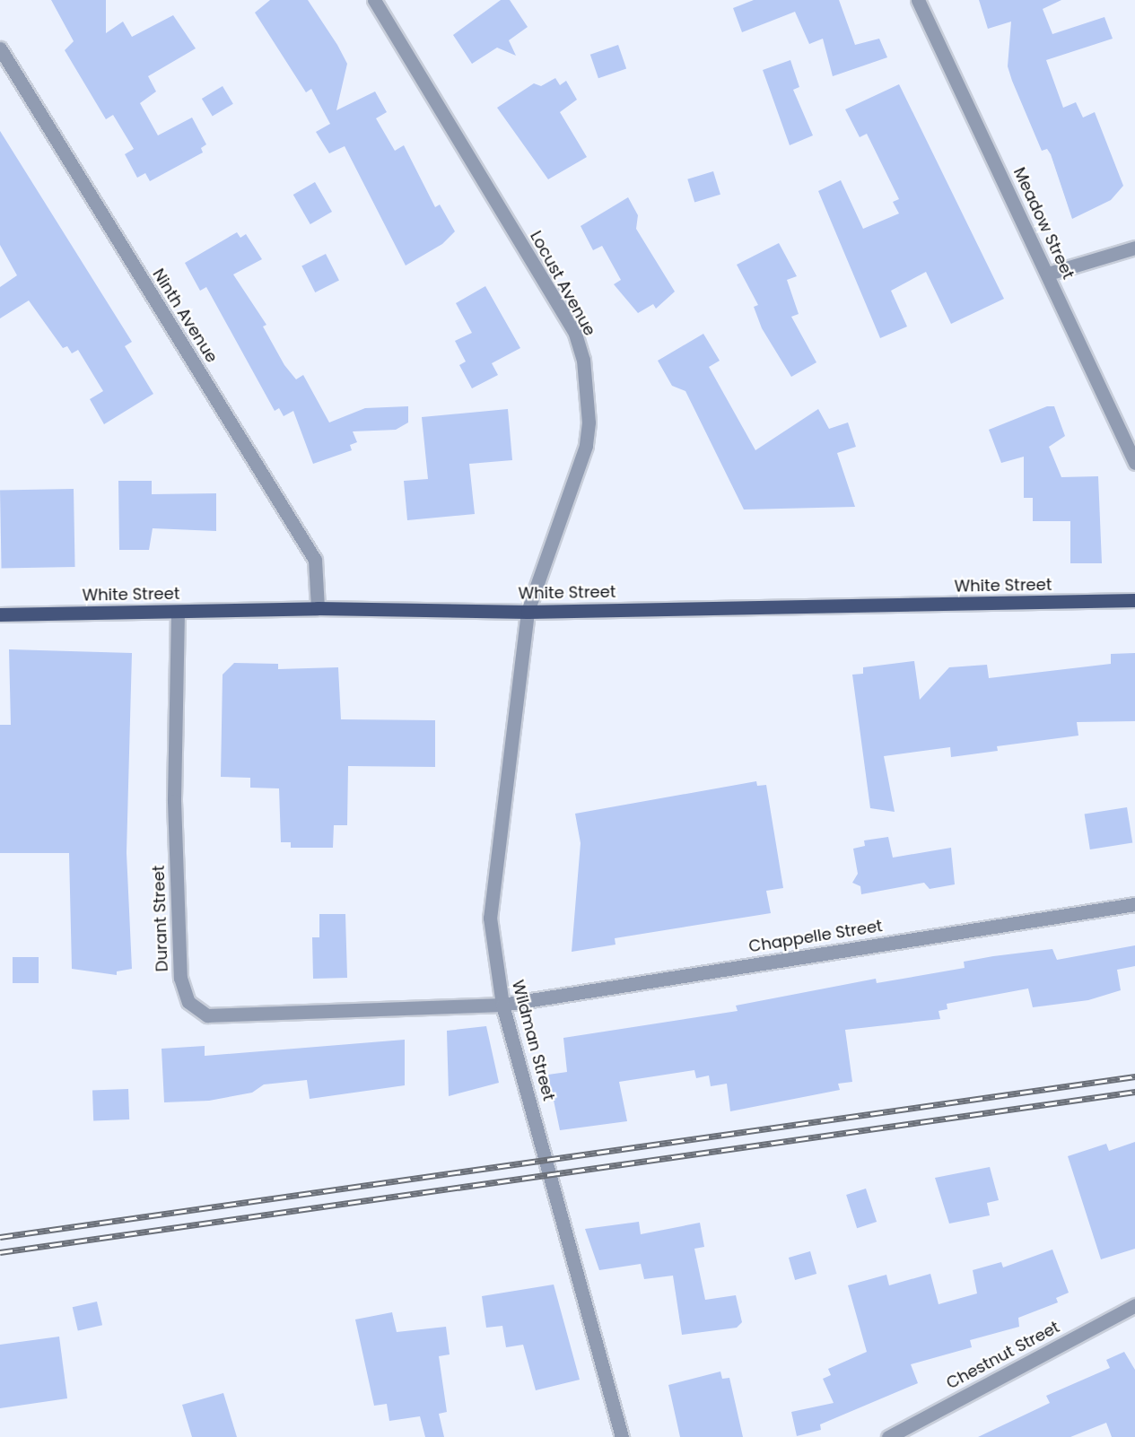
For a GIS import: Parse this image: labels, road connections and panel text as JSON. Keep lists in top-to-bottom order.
{
  "streets": {
    "main road": ["White Street"],
    "street": [
      "Meadow Street",
      "Locust Avenue",
      "Ninth Avenue",
      "Durant Street",
      "Chappelle Street",
      "Wildman Street",
      "Chestnut Street"
    ]
  },
  "crossings": [
    ["Locust Avenue", "White Street"],
    ["Locust Avenue", "Wildman Street"],
    ["Ninth Avenue", "White Street"],
    ["White Street", "Durant Street"],
    ["White Street", "Wildman Street"],
    ["Durant Street", "Chappelle Street"],
    ["Durant Street", "Wildman Street"],
    ["Chappelle Street", "Wildman Street"]
  ]
}
